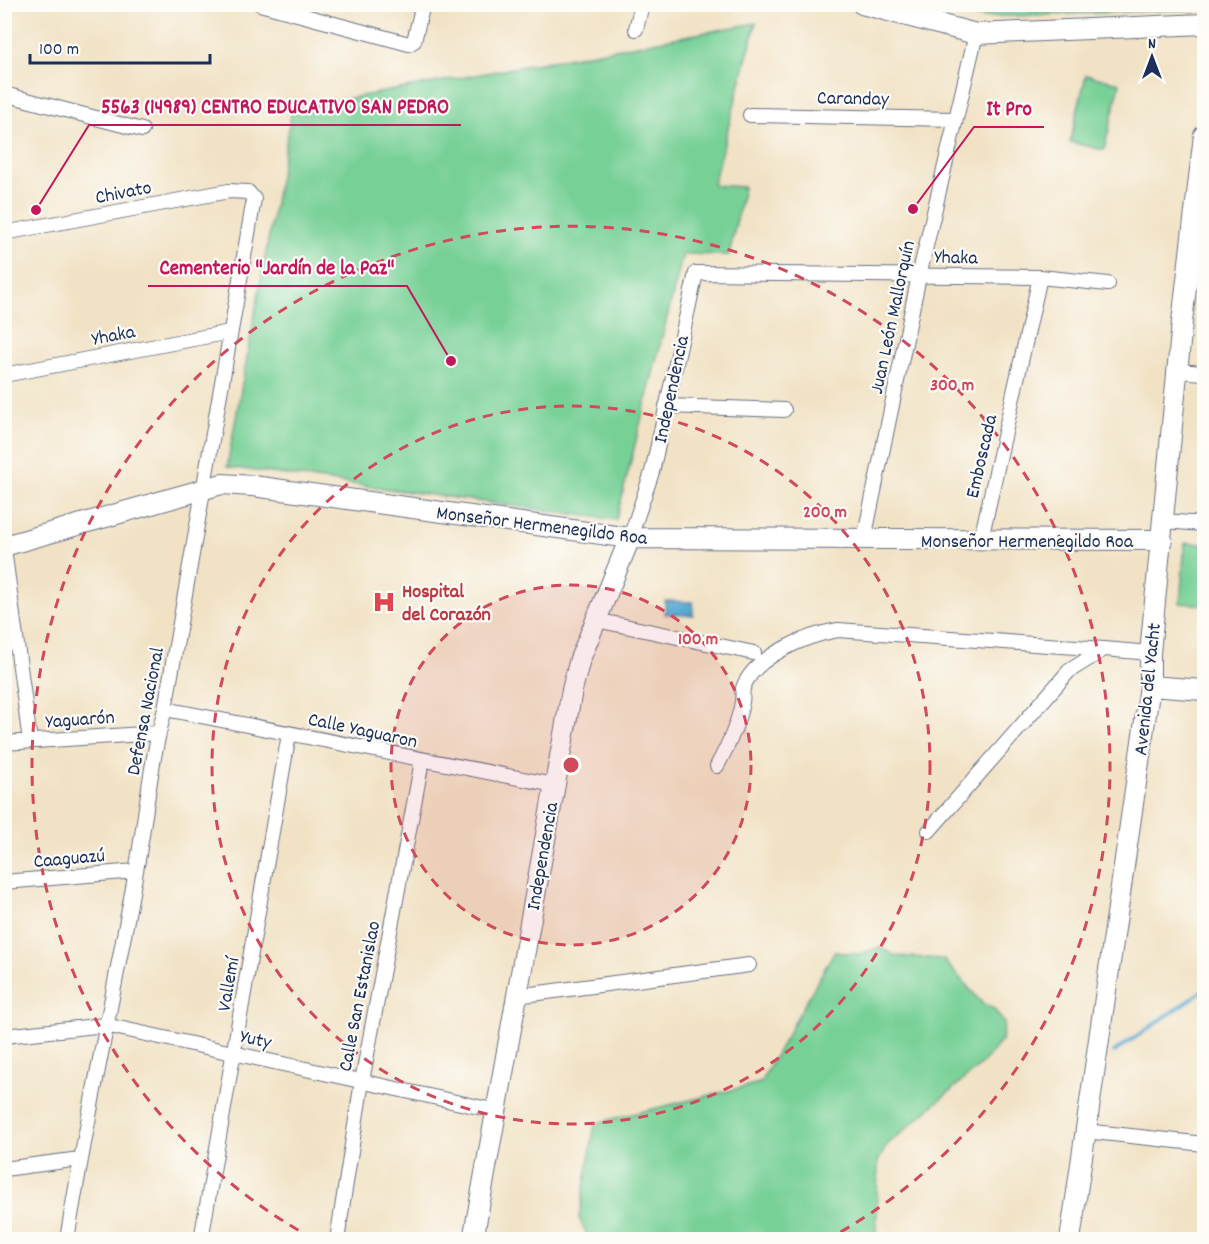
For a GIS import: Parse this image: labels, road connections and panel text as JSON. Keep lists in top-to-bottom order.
{
  "streets": {
    "street": [
      "Caranday",
      "Chivato",
      "Yhaka",
      "Juan León Mallorquín",
      "Independencia",
      "Emboscada",
      "Monseñor Hermenegildo Roa",
      "Avenida del Yacht",
      "Defensa Nacional",
      "Yaguarón",
      "Calle Yaguaron",
      "Caaguazú",
      "Vallemí",
      "Calle San Estanislao",
      "Yuty"
    ]
  },
  "crossings": [
    ["Caranday", "Juan León Mallorquín"],
    ["Chivato", "Defensa Nacional"],
    ["Yhaka", "Juan León Mallorquín"],
    ["Yhaka", "Independencia"],
    ["Yhaka", "Emboscada"],
    ["Yhaka", "Defensa Nacional"],
    ["Juan León Mallorquín", "Monseñor Hermenegildo Roa"],
    ["Independencia", "Monseñor Hermenegildo Roa"],
    ["Independencia", "Calle Yaguaron"],
    ["Independencia", "Yuty"],
    ["Emboscada", "Monseñor Hermenegildo Roa"],
    ["Monseñor Hermenegildo Roa", "Avenida del Yacht"],
    ["Monseñor Hermenegildo Roa", "Defensa Nacional"],
    ["Defensa Nacional", "Yaguarón"],
    ["Defensa Nacional", "Calle Yaguaron"],
    ["Defensa Nacional", "Caaguazú"],
    ["Defensa Nacional", "Yuty"],
    ["Calle Yaguaron", "Vallemí"],
    ["Calle Yaguaron", "Calle San Estanislao"],
    ["Vallemí", "Yuty"],
    ["Calle San Estanislao", "Yuty"]
  ],
  "places": {
    "other": ["It Pro", "5563 (14989) CENTRO EDUCATIVO SAN PEDRO", "Cementerio \"Jardín de la Paz\""],
    "hospital": ["Hospital del Corazón"]
  },
  "scale_bar": "100 m",
  "north": "top",
  "rings": ["300 m", "200 m", "100 m"]
}
